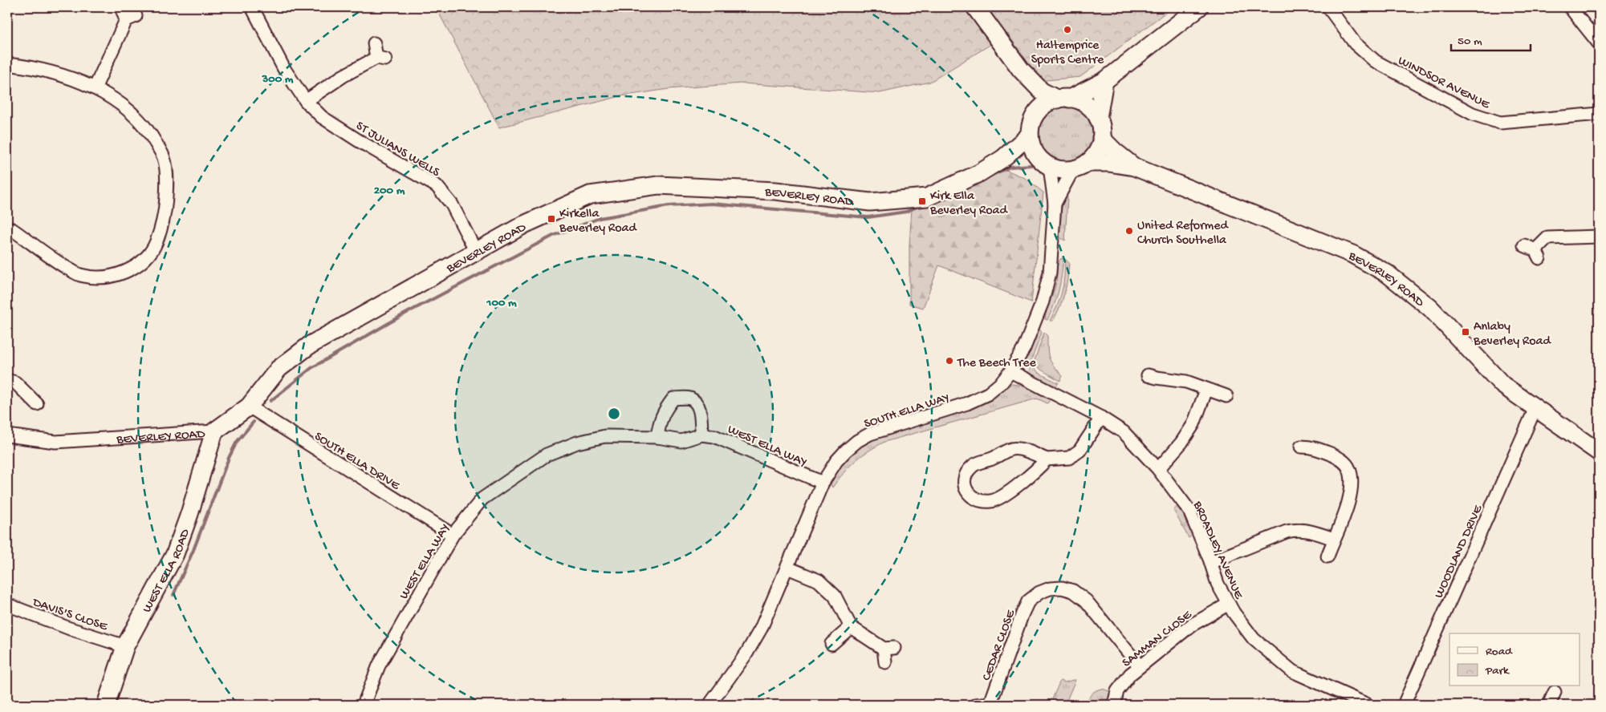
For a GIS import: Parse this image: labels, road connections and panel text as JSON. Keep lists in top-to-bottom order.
{
  "streets": {
    "street": [
      "WINDSOR AVENUE",
      "ST JULIANS WELLS",
      "BEVERLEY ROAD",
      "SOUTH ELLA WAY",
      "WEST ELLA WAY",
      "SOUTH ELLA DRIVE",
      "BROADLEY AVENUE",
      "WOODLAND DRIVE",
      "WEST ELLA ROAD",
      "DAVIS'S CLOSE",
      "SAMMAN CLOSE",
      "CEDAR CLOSE"
    ]
  },
  "crossings": [
    ["ST JULIANS WELLS", "BEVERLEY ROAD"],
    ["BEVERLEY ROAD", "SOUTH ELLA WAY"],
    ["BEVERLEY ROAD", "SOUTH ELLA DRIVE"],
    ["BEVERLEY ROAD", "WOODLAND DRIVE"],
    ["BEVERLEY ROAD", "WEST ELLA ROAD"],
    ["SOUTH ELLA WAY", "WEST ELLA WAY"],
    ["SOUTH ELLA WAY", "BROADLEY AVENUE"],
    ["WEST ELLA WAY", "SOUTH ELLA DRIVE"],
    ["BROADLEY AVENUE", "SAMMAN CLOSE"],
    ["WEST ELLA ROAD", "DAVIS'S CLOSE"],
    ["SAMMAN CLOSE", "CEDAR CLOSE"]
  ],
  "places": {
    "other": ["Haltemprice Sports Centre", "United Reformed Church Southella", "The Beech Tree"],
    "transit": ["Kirk Ella Beverley Road", "Kirkella Beverley Road", "Anlaby Beverley Road"]
  },
  "legend": ["Road", "Park"],
  "scale_bar": "50 m",
  "rings": ["300 m", "200 m", "100 m"]
}
